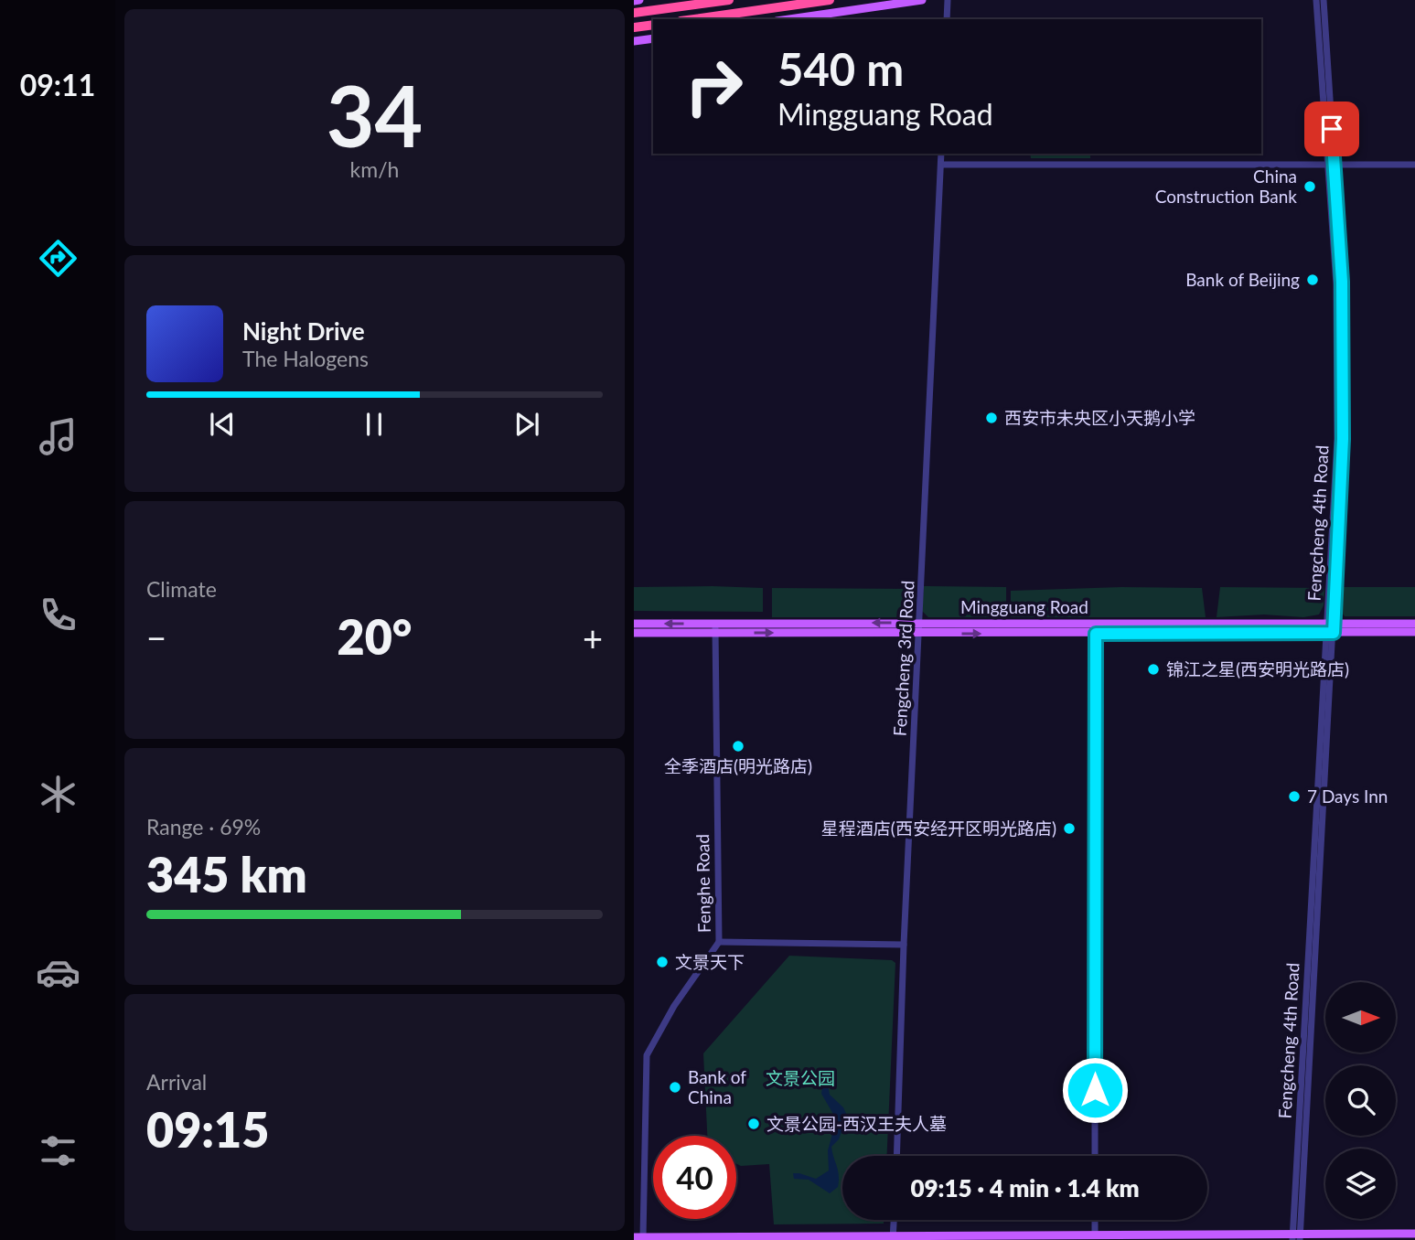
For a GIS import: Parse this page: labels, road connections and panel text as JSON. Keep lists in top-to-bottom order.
{
  "streets": {
    "main road": ["Mingguang Road"],
    "street": ["Fengcheng 4th Road", "Fengcheng 3rd Road", "Fenghe Road"]
  },
  "crossings": [
    ["Fengcheng 4th Road", "Mingguang Road"],
    ["Mingguang Road", "Fengcheng 3rd Road"],
    ["Mingguang Road", "Fenghe Road"]
  ],
  "parks": ["文景公园"],
  "places": [
    "China Construction Bank",
    "Bank of Beijing",
    "西安市未央区小天鹅小学",
    "锦江之星(西安明光路店)",
    "全季酒店(明光路店)",
    "7 Days Inn",
    "星程酒店(西安经开区明光路店)",
    "文景天下",
    "Bank of China",
    "文景公园-西汉王夫人墓"
  ],
  "north": "right",
  "page": {
    "tabs": "09:11",
    "tile": [
      ["34", "km/h"],
      "Climate",
      ["Range · 69%", "345 km"],
      ["Arrival", "09:15"]
    ],
    "turn": ["540 m", "Mingguang Road"],
    "song": ["Night Drive", "The Halogens"],
    "heat": ["−", "20°", "+"],
    "limit": "40",
    "trip": "09:15 · 4 min · 1.4 km"
  }
}
